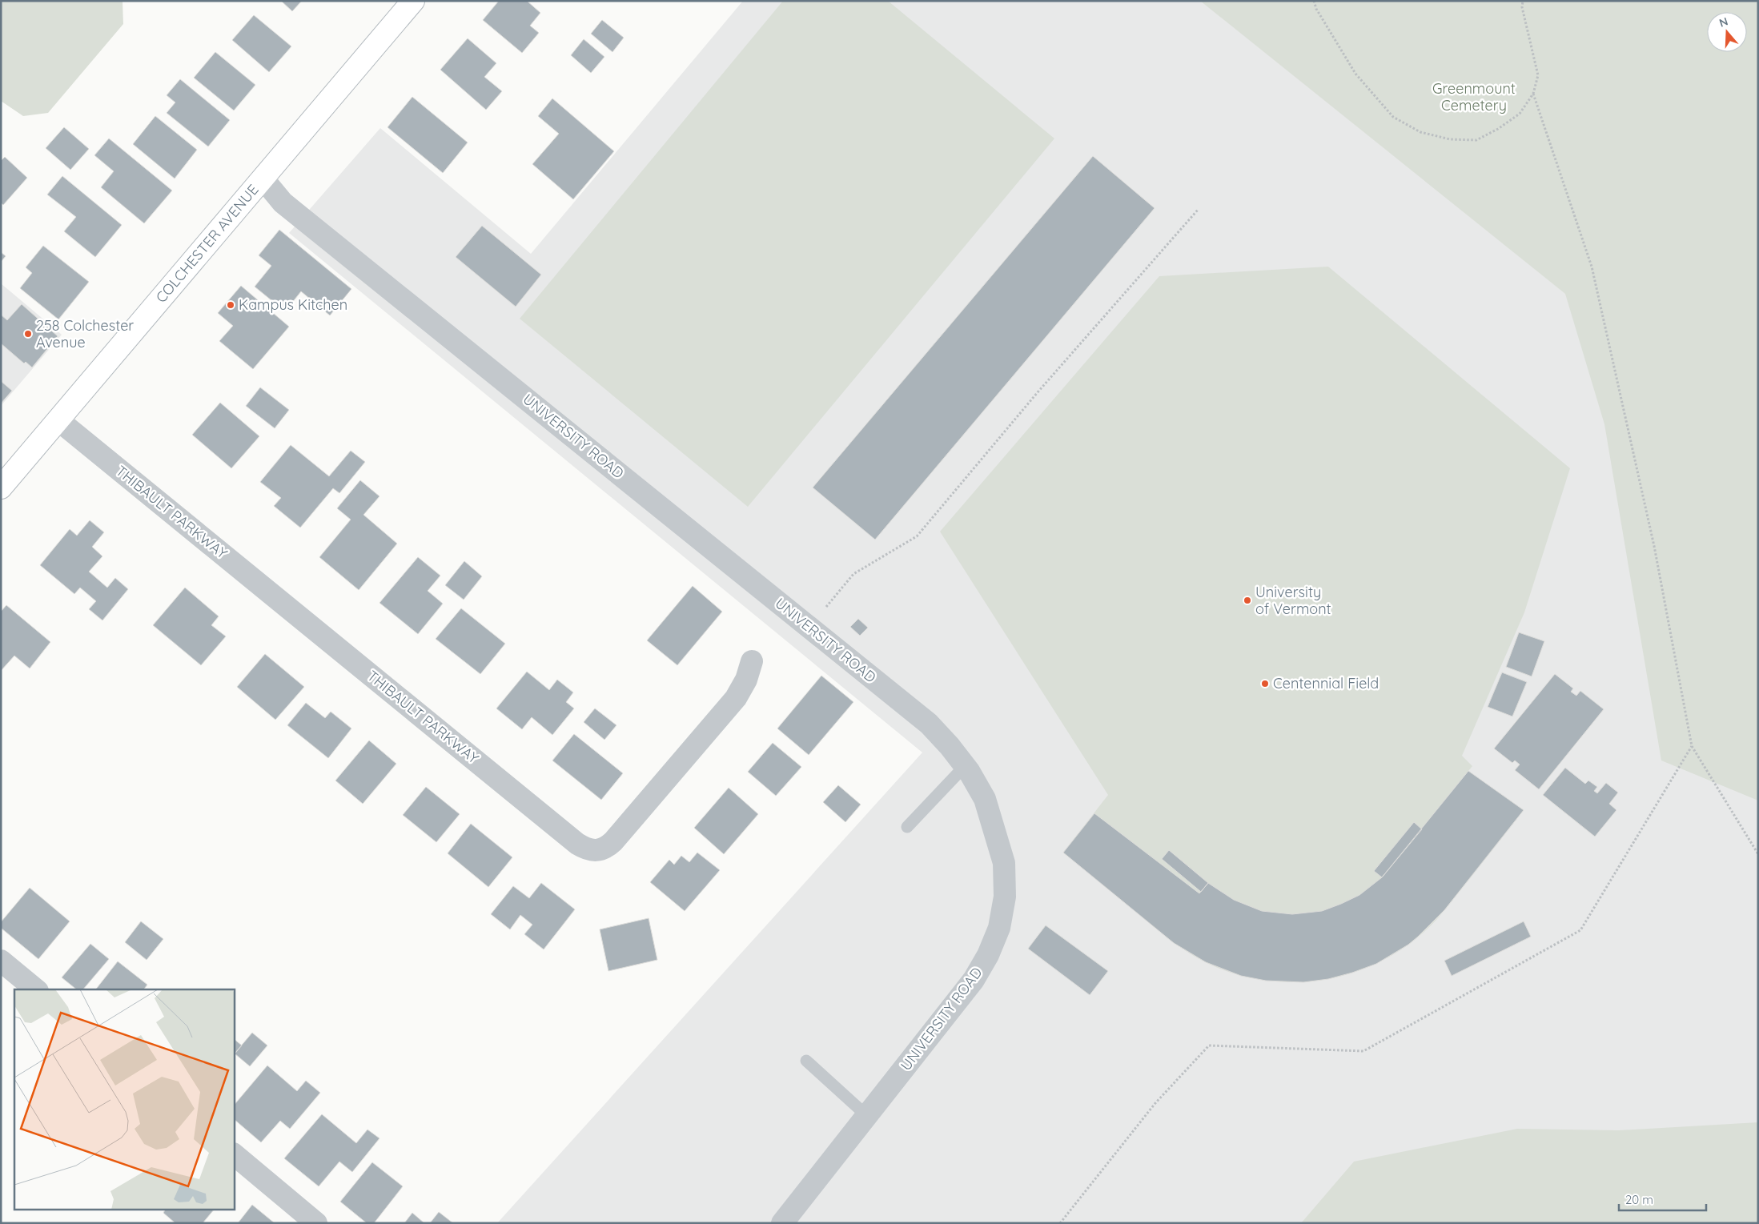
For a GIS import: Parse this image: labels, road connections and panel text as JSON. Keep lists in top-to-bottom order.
{
  "streets": {
    "main road": ["COLCHESTER AVENUE"],
    "street": ["UNIVERSITY ROAD", "THIBAULT PARKWAY"]
  },
  "crossings": [
    ["COLCHESTER AVENUE", "UNIVERSITY ROAD"],
    ["COLCHESTER AVENUE", "THIBAULT PARKWAY"]
  ],
  "parks": ["Greenmount Cemetery"],
  "places": [
    "Kampus Kitchen",
    "258 Colchester Avenue",
    "University of Vermont",
    "Centennial Field"
  ],
  "scale_bar": "20 m",
  "north": "top"
}
